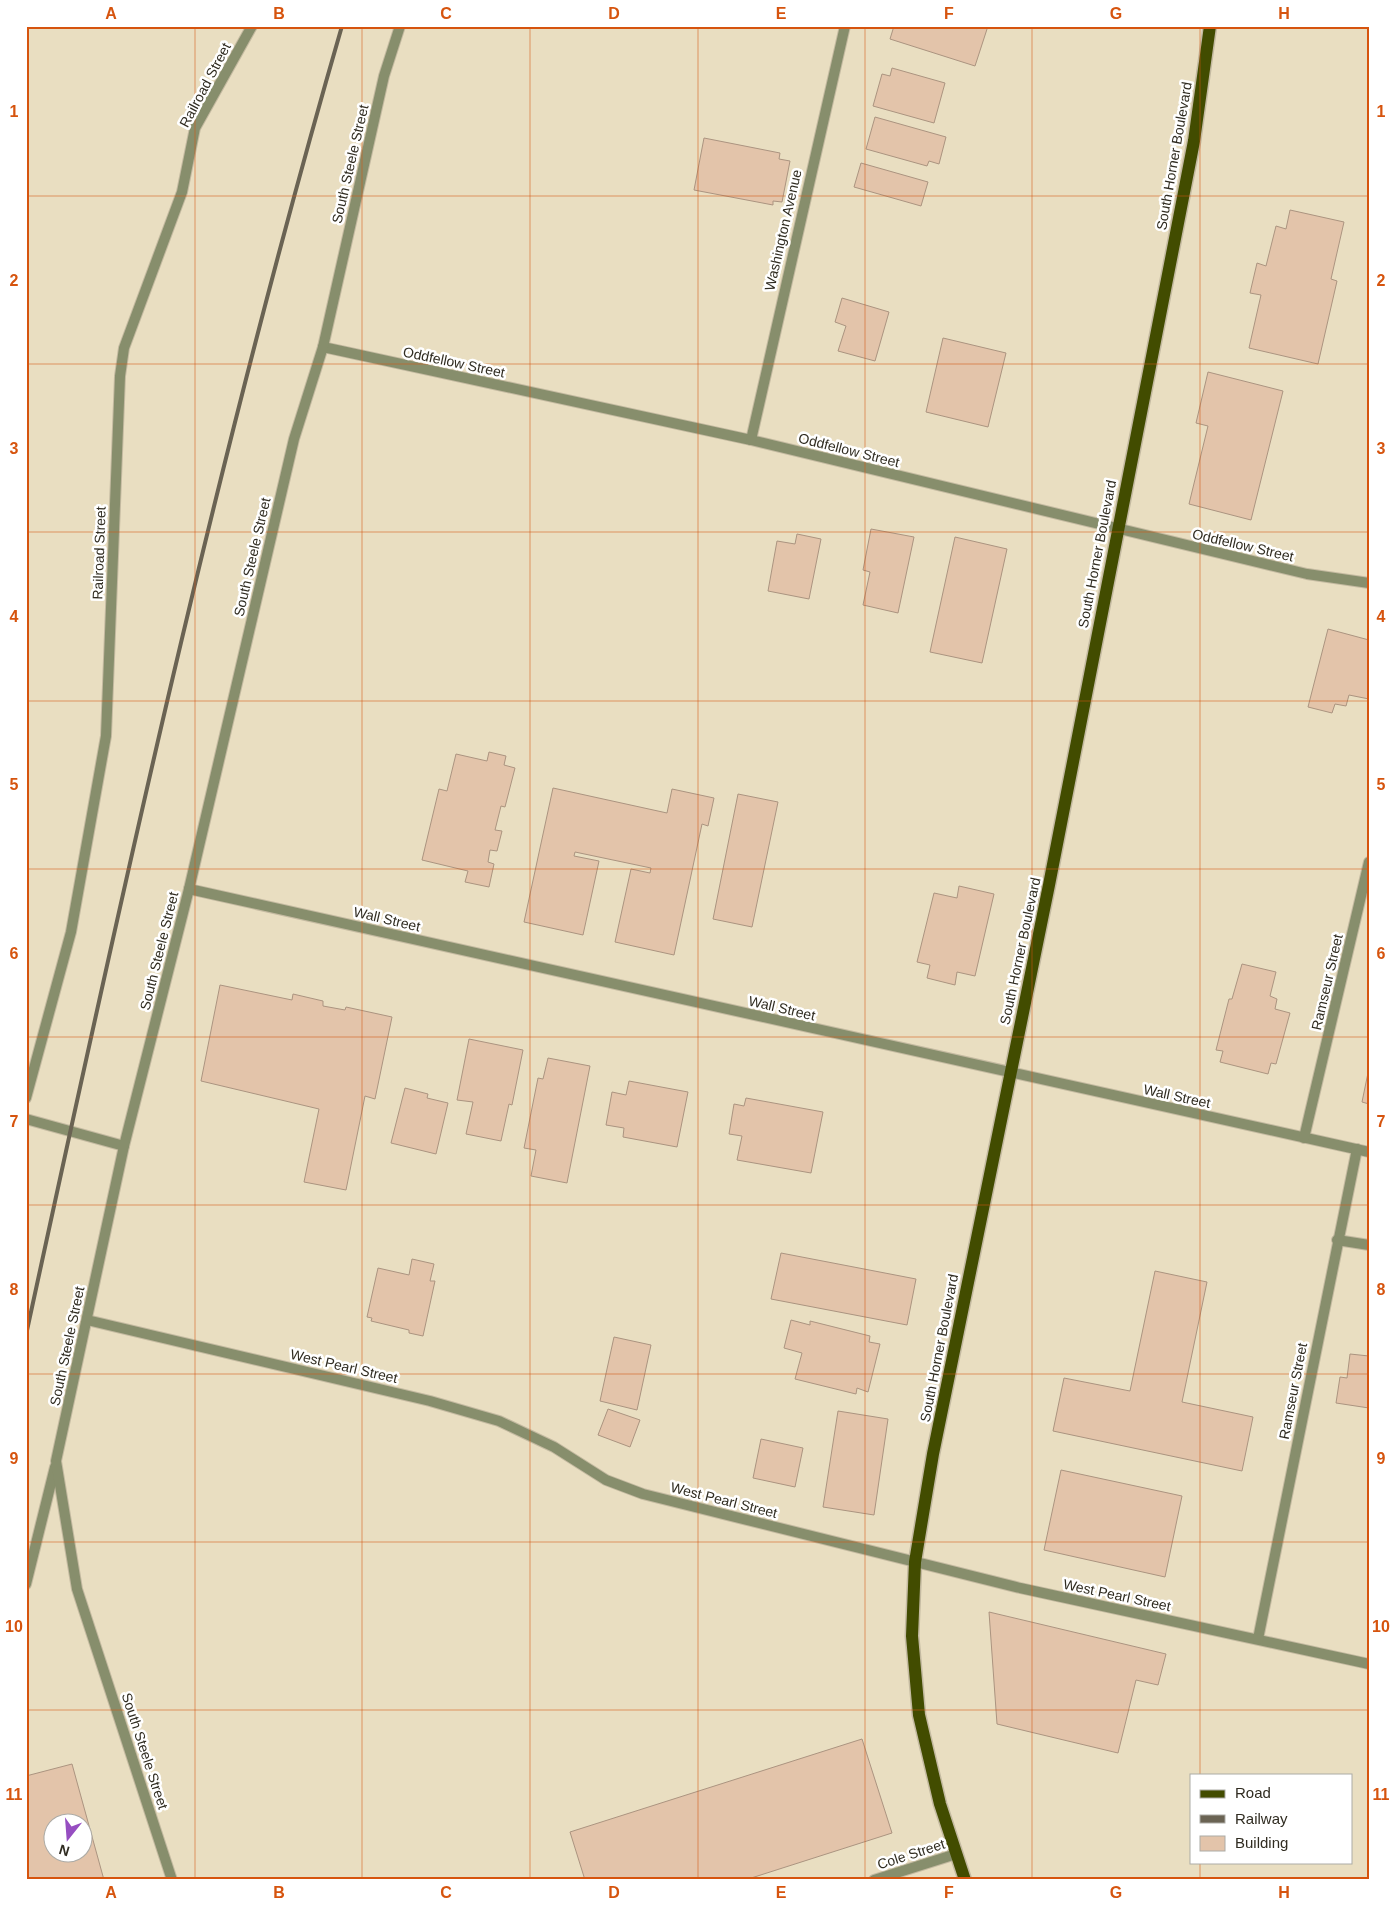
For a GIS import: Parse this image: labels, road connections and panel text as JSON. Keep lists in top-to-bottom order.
{
  "streets": {
    "main road": ["South Horner Boulevard"],
    "street": [
      "Railroad Street",
      "South Steele Street",
      "Washington Avenue",
      "Oddfellow Street",
      "Wall Street",
      "Ramseur Street",
      "West Pearl Street",
      "Cole Street"
    ]
  },
  "crossings": [
    ["South Horner Boulevard", "Oddfellow Street"],
    ["South Horner Boulevard", "Wall Street"],
    ["South Horner Boulevard", "West Pearl Street"],
    ["South Horner Boulevard", "Cole Street"],
    ["South Steele Street", "Oddfellow Street"],
    ["South Steele Street", "Wall Street"],
    ["South Steele Street", "West Pearl Street"],
    ["Washington Avenue", "Oddfellow Street"],
    ["Wall Street", "Ramseur Street"],
    ["Ramseur Street", "West Pearl Street"]
  ],
  "legend": ["Road", "Railway", "Building"],
  "north": "bottom",
  "grid": {
    "columns": [
      "A",
      "B",
      "C",
      "D",
      "E",
      "F",
      "G",
      "H"
    ],
    "rows": [
      "1",
      "2",
      "3",
      "4",
      "5",
      "6",
      "7",
      "8",
      "9",
      "10",
      "11"
    ]
  }
}
